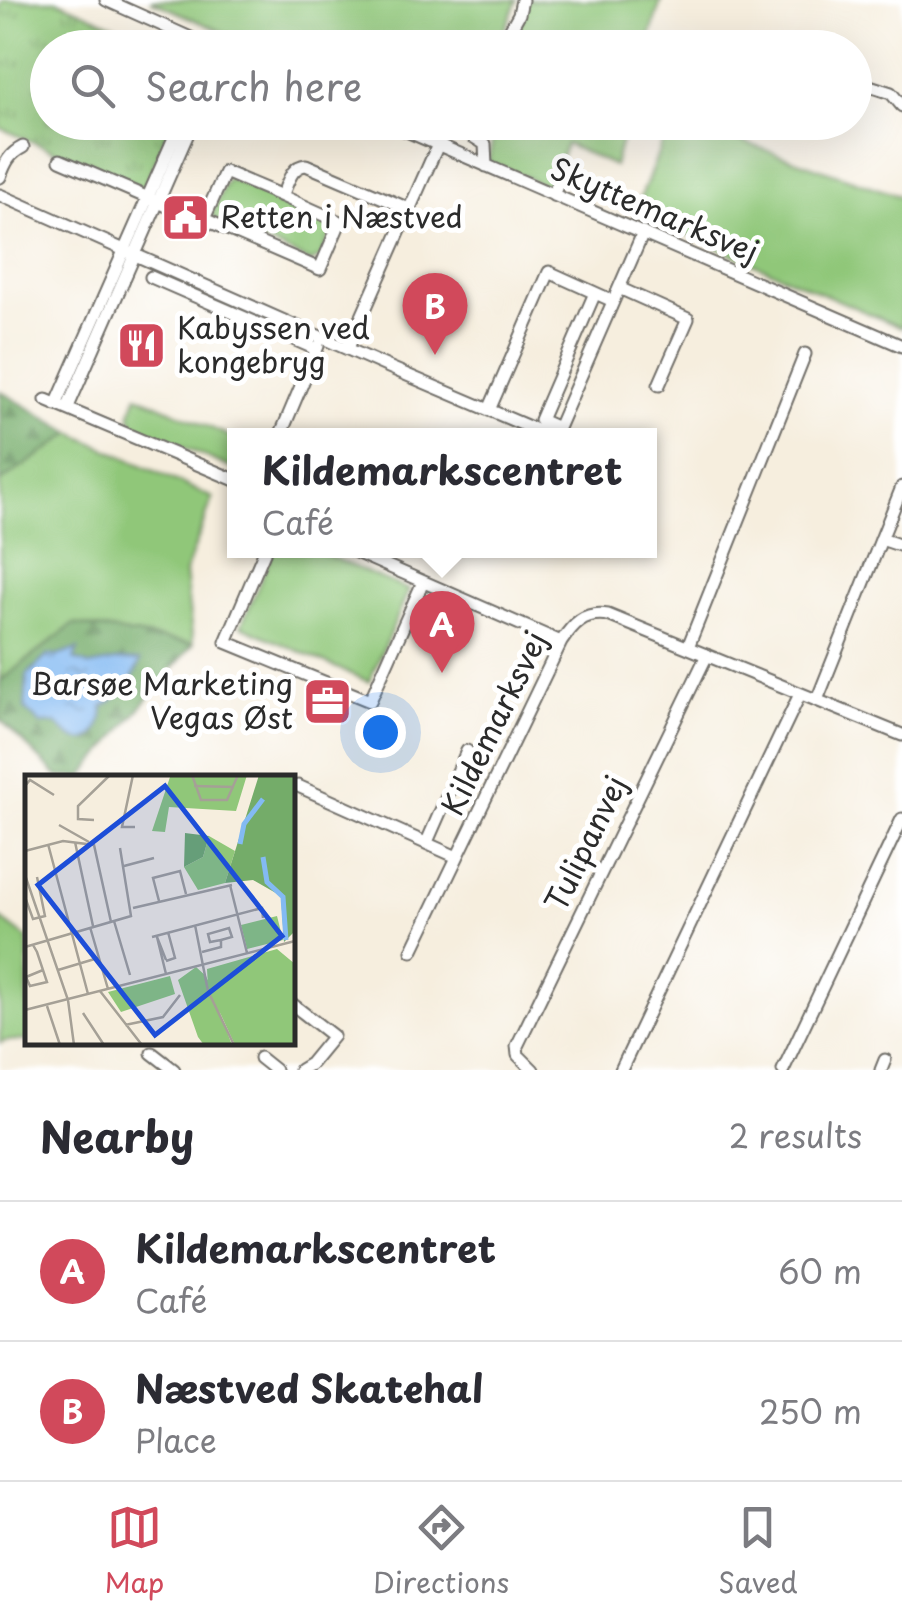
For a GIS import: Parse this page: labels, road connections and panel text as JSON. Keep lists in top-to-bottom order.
{
  "streets": {
    "street": ["Skyttemarksvej", "Kildemarksvej", "Tulipanvej"]
  },
  "crossings": [
    ["Kildemarksvej", "Tulipanvej"]
  ],
  "places": {
    "public building": ["Retten i Næstved"],
    "restaurant": ["Kabyssen ved kongebryg"],
    "office": ["Barsøe Marketing Vegas Øst"]
  },
  "page": {
    "search": "Search here",
    "pins": ["B", "A"],
    "popup": ["Kildemarkscentret", "Café"],
    "heading": ["Nearby", "2 results"],
    "list": [
      {
        "mark": "A",
        "name": "Kildemarkscentret",
        "note": "Café",
        "value": "60 m"
      },
      {
        "mark": "B",
        "name": "Næstved Skatehal",
        "note": "Place",
        "value": "250 m"
      }
    ],
    "nav": ["Map", "Directions", "Saved"]
  }
}
